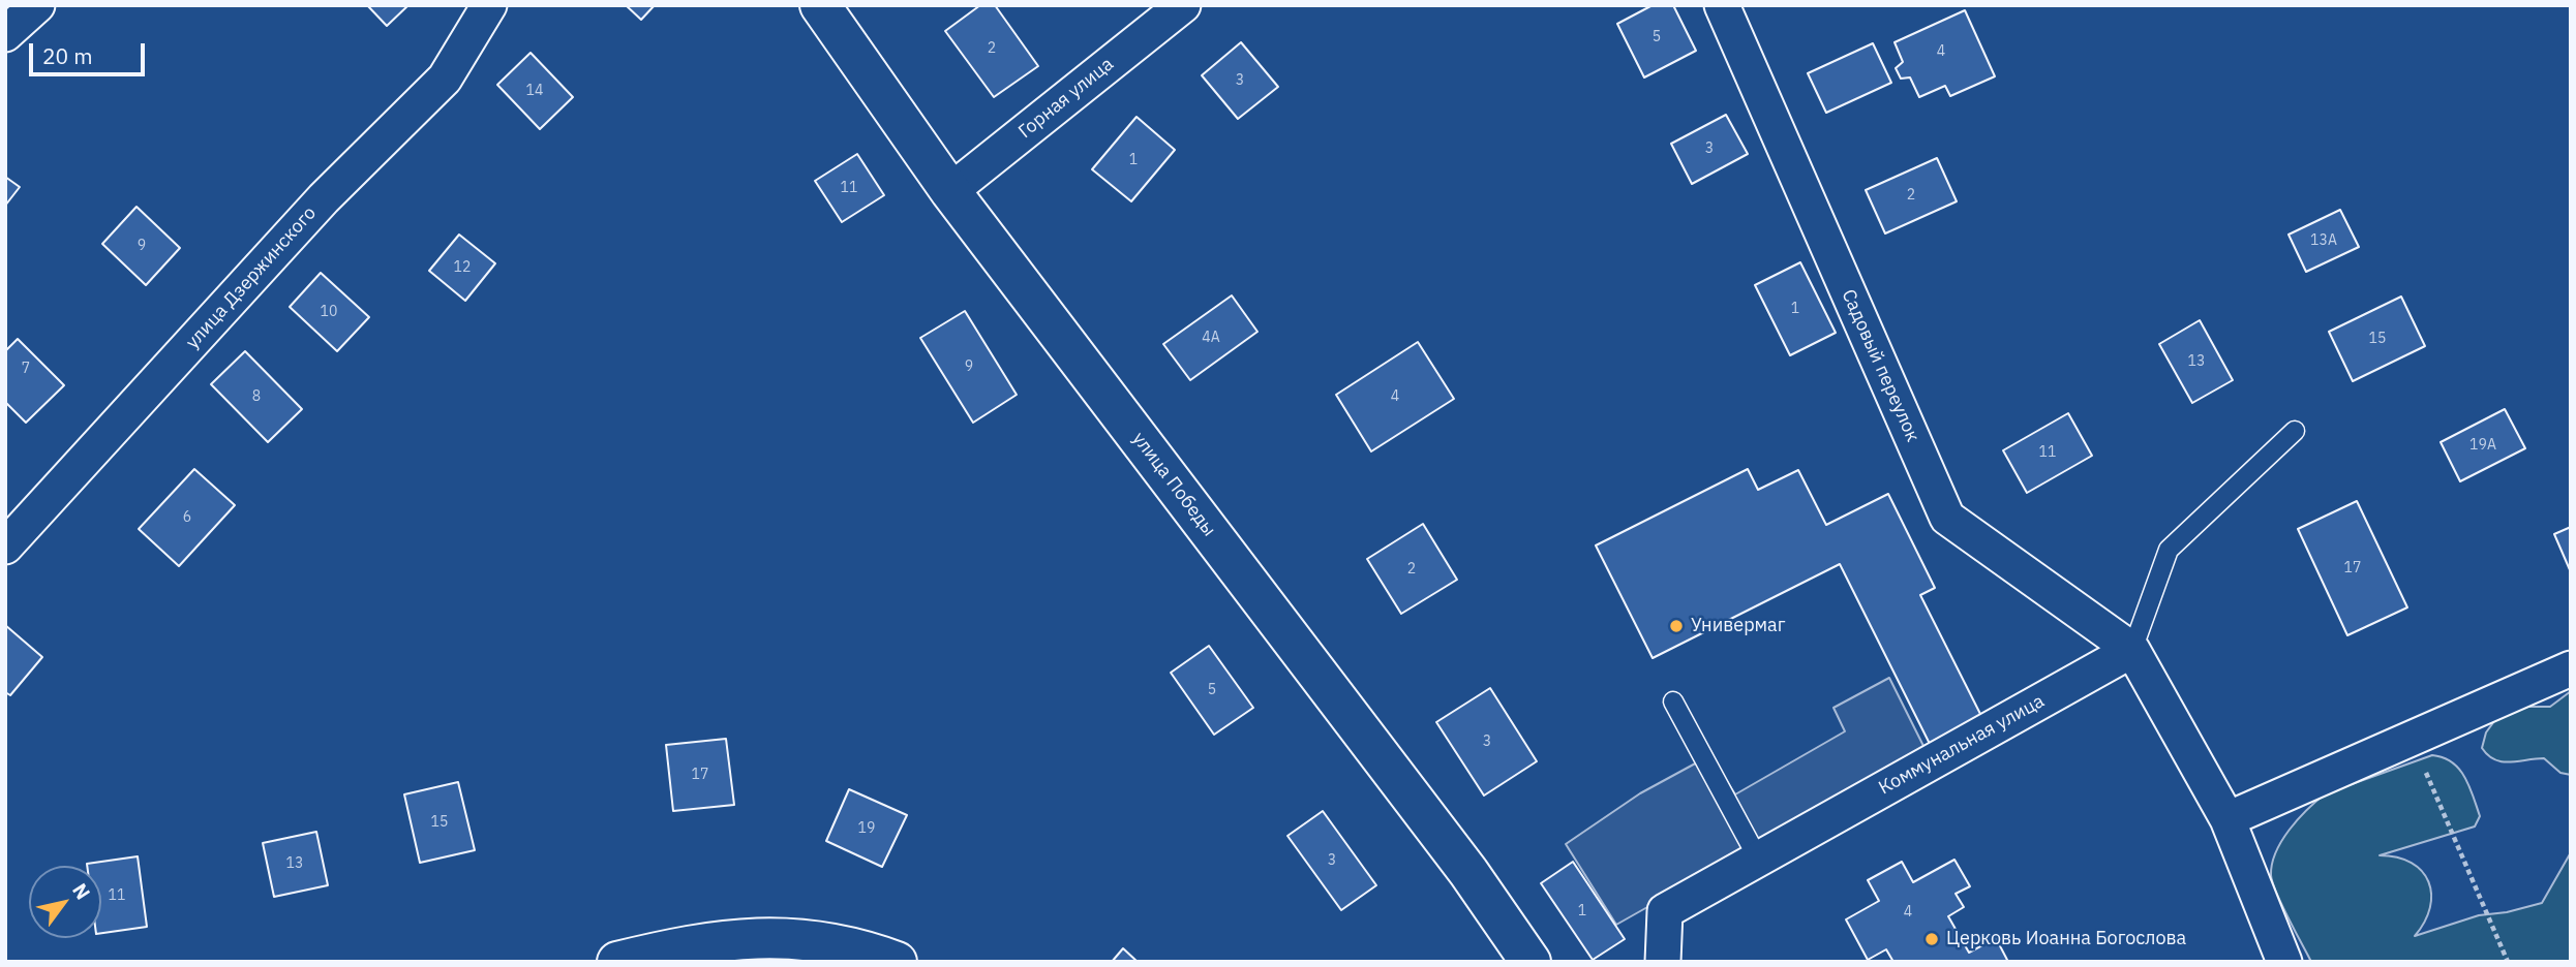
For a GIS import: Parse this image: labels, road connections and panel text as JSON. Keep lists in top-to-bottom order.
{
  "streets": {
    "main road": ["улица Победы"],
    "street": [
      "Горная улица",
      "улица Дзержинского",
      "Садовый переулок",
      "Коммунальная улица"
    ]
  },
  "crossings": [
    ["Горная улица", "улица Победы"],
    ["Садовый переулок", "Коммунальная улица"]
  ],
  "places": ["Универмаг", "Церковь Иоанна Богослова"],
  "house_numbers": [
    "5",
    "2",
    "4",
    "3",
    "14",
    "3",
    "1",
    "11",
    "2",
    "13А",
    "9",
    "12",
    "1",
    "10",
    "4А",
    "15",
    "13",
    "9",
    "7",
    "8",
    "4",
    "19А",
    "11",
    "6",
    "17",
    "2",
    "5",
    "3",
    "17",
    "15",
    "19",
    "3",
    "13",
    "11",
    "1",
    "4"
  ],
  "scale_bar": "20 m",
  "north": "top right"
}
